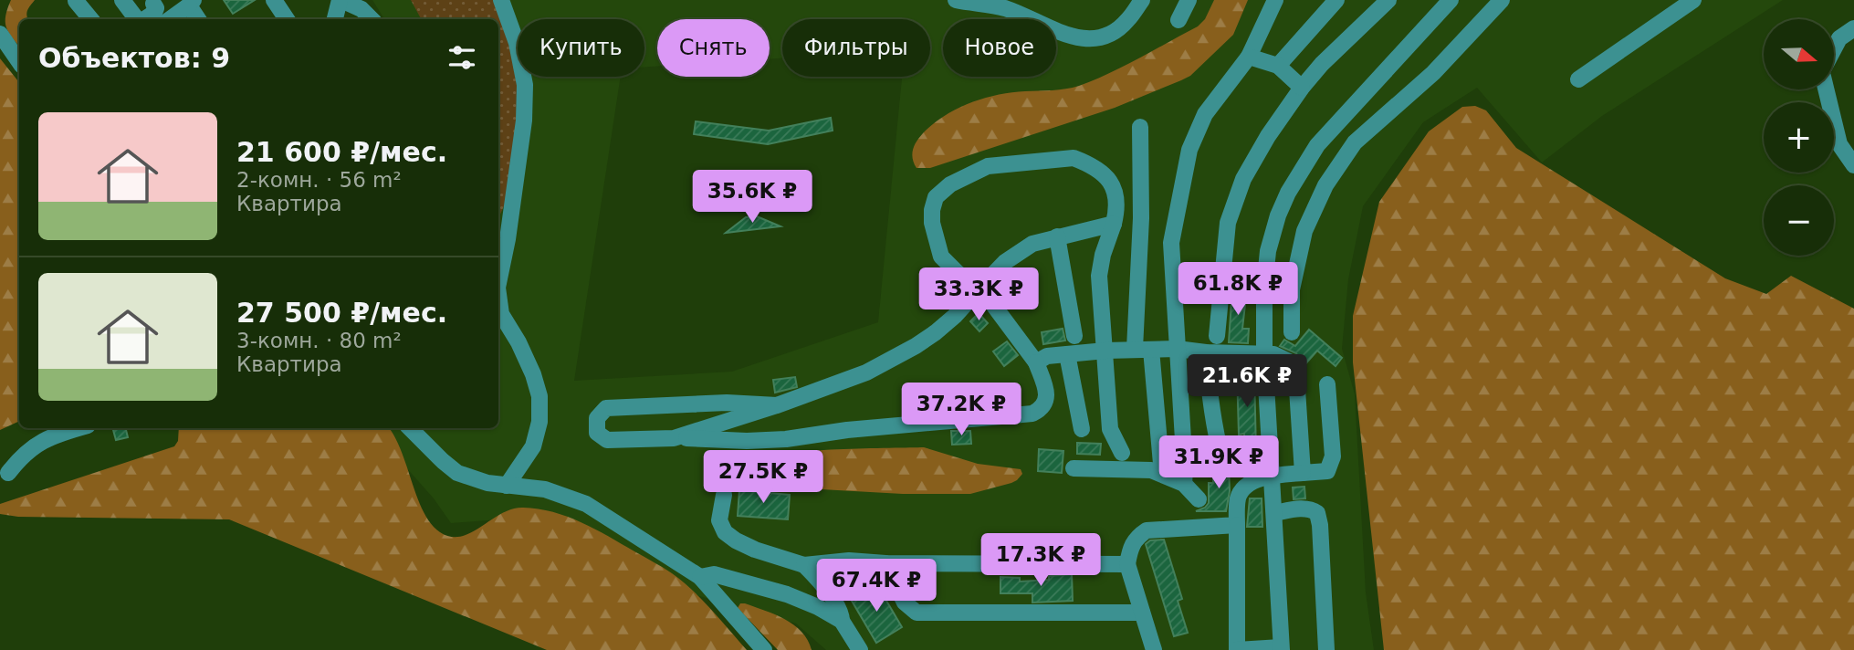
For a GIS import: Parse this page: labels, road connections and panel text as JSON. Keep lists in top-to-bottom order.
{
  "north": "right",
  "page": {
    "map_buttons": ["+", "−"],
    "chip": [
      "Купить",
      "Снять",
      "Фильтры",
      "Новое"
    ],
    "heading": "Объектов: 9",
    "list": [
      {
        "name": "21 600 ₽/мес.",
        "note": "2-комн. · 56 m² · Квартира"
      },
      {
        "name": "27 500 ₽/мес.",
        "note": "3-комн. · 80 m² · Квартира"
      }
    ],
    "price": [
      "35.6K ₽",
      "61.8K ₽",
      "33.3K ₽",
      "21.6K ₽",
      "37.2K ₽",
      "31.9K ₽",
      "27.5K ₽",
      "17.3K ₽",
      "67.4K ₽"
    ]
  }
}
